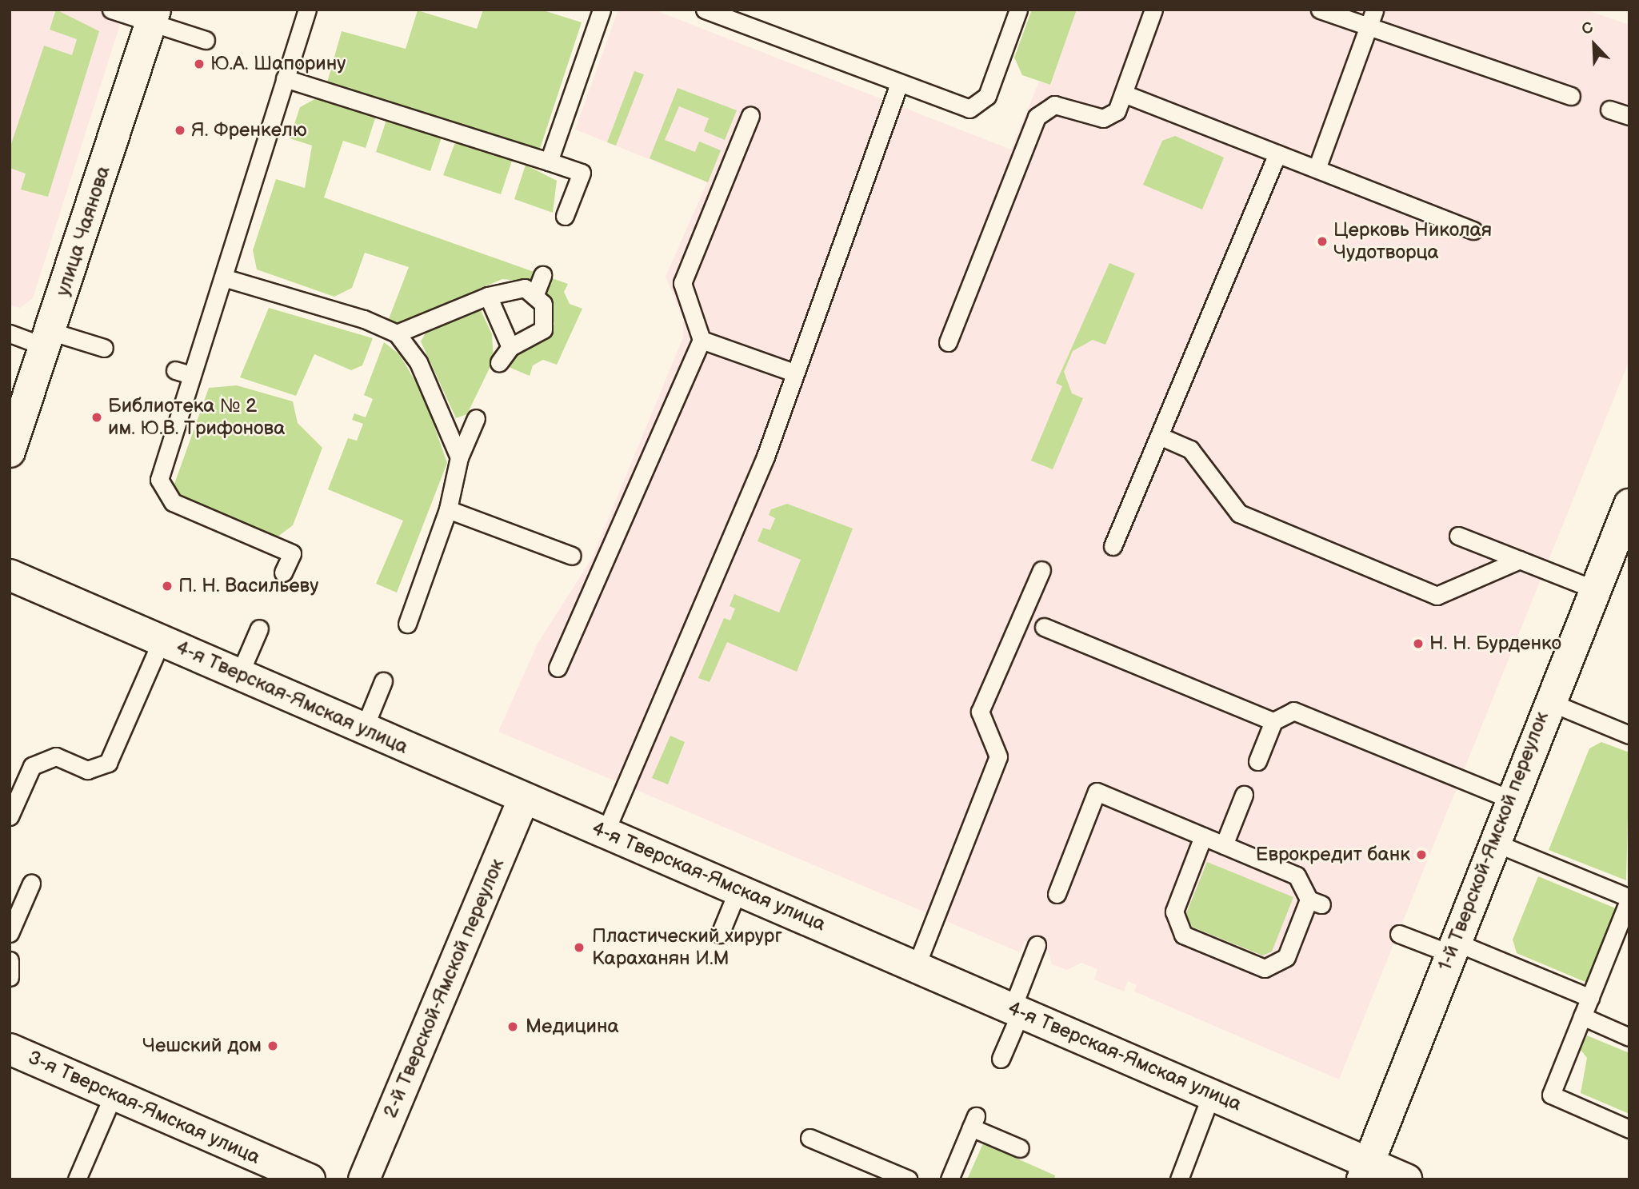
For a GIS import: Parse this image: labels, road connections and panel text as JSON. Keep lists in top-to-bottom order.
{
  "streets": {
    "street": [
      "улица Чаянова",
      "4-я Тверская-Ямская улица",
      "1-й Тверской-Ямской переулок",
      "2-й Тверской-Ямской переулок",
      "3-я Тверская-Ямская улица"
    ]
  },
  "crossings": [
    ["4-я Тверская-Ямская улица", "1-й Тверской-Ямской переулок"],
    ["4-я Тверская-Ямская улица", "2-й Тверской-Ямской переулок"]
  ],
  "places": [
    "Ю.А. Шапорину",
    "Я. Френкелю",
    "Церковь Николая Чудотворца",
    "Библиотека № 2 им. Ю.В. Трифонова",
    "П. Н. Васильеву",
    "Н. Н. Бурденко",
    "Еврокредит банк",
    "Пластический хирург Караханян И.М",
    "Медицина",
    "Чешский дом"
  ],
  "north": "top left"
}
